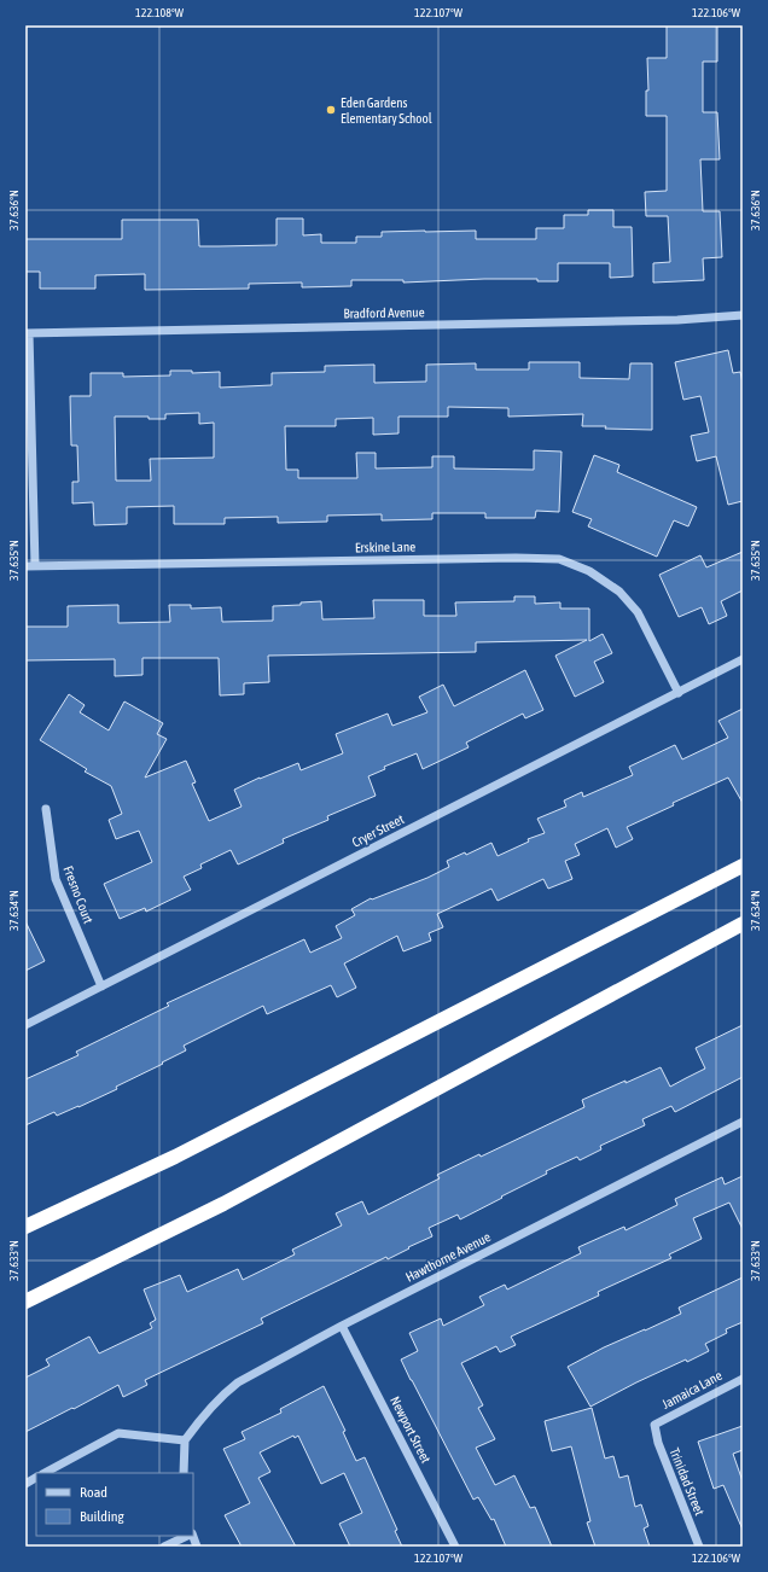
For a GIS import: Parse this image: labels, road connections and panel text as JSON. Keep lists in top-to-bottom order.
{
  "streets": {
    "street": [
      "Bradford Avenue",
      "Erskine Lane",
      "Cryer Street",
      "Fresno Court",
      "Hawthorne Avenue",
      "Jamaica Lane",
      "Newport Street",
      "Trinidad Street"
    ]
  },
  "crossings": [
    ["Erskine Lane", "Cryer Street"],
    ["Cryer Street", "Fresno Court"],
    ["Hawthorne Avenue", "Newport Street"],
    ["Jamaica Lane", "Trinidad Street"]
  ],
  "places": ["Eden Gardens Elementary School"],
  "legend": ["Road", "Building"],
  "coordinates": [
    "122.108°W",
    "122.107°W",
    "122.106°W",
    "37.636°N",
    "37.635°N",
    "37.634°N",
    "37.633°N"
  ]
}
